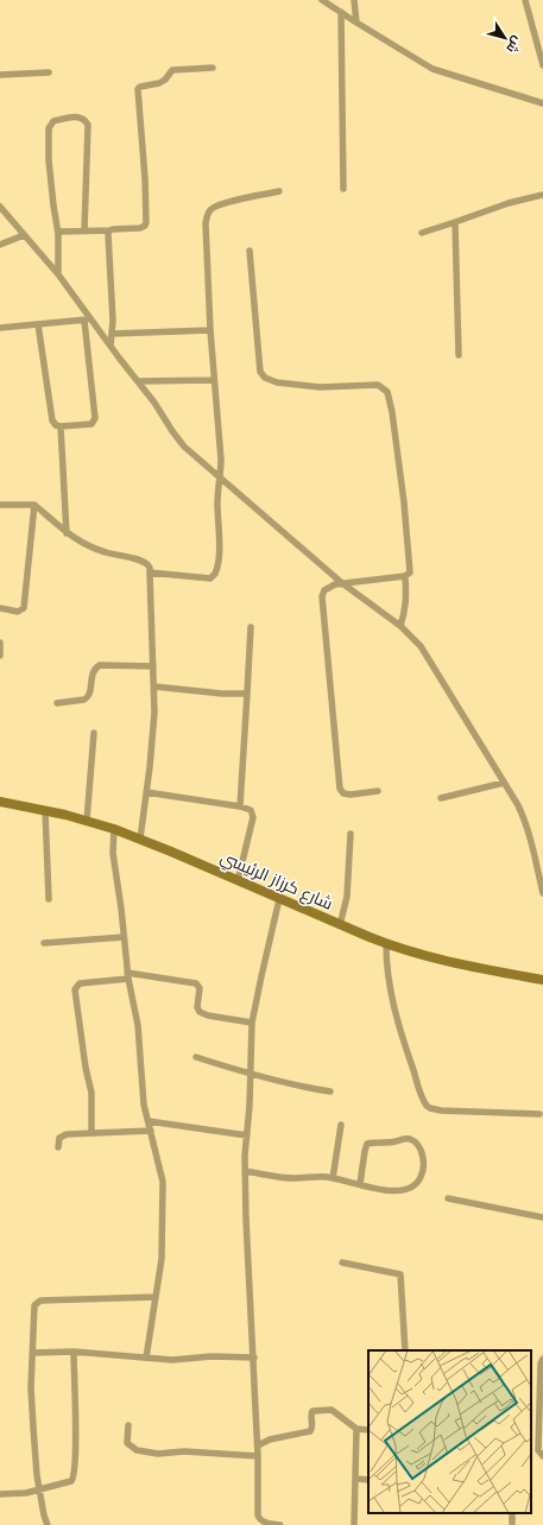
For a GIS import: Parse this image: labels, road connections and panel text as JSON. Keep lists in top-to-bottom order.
{
  "streets": {
    "street": ["شارع كرزاز الرئيسي"]
  },
  "north": "bottom right"
}
